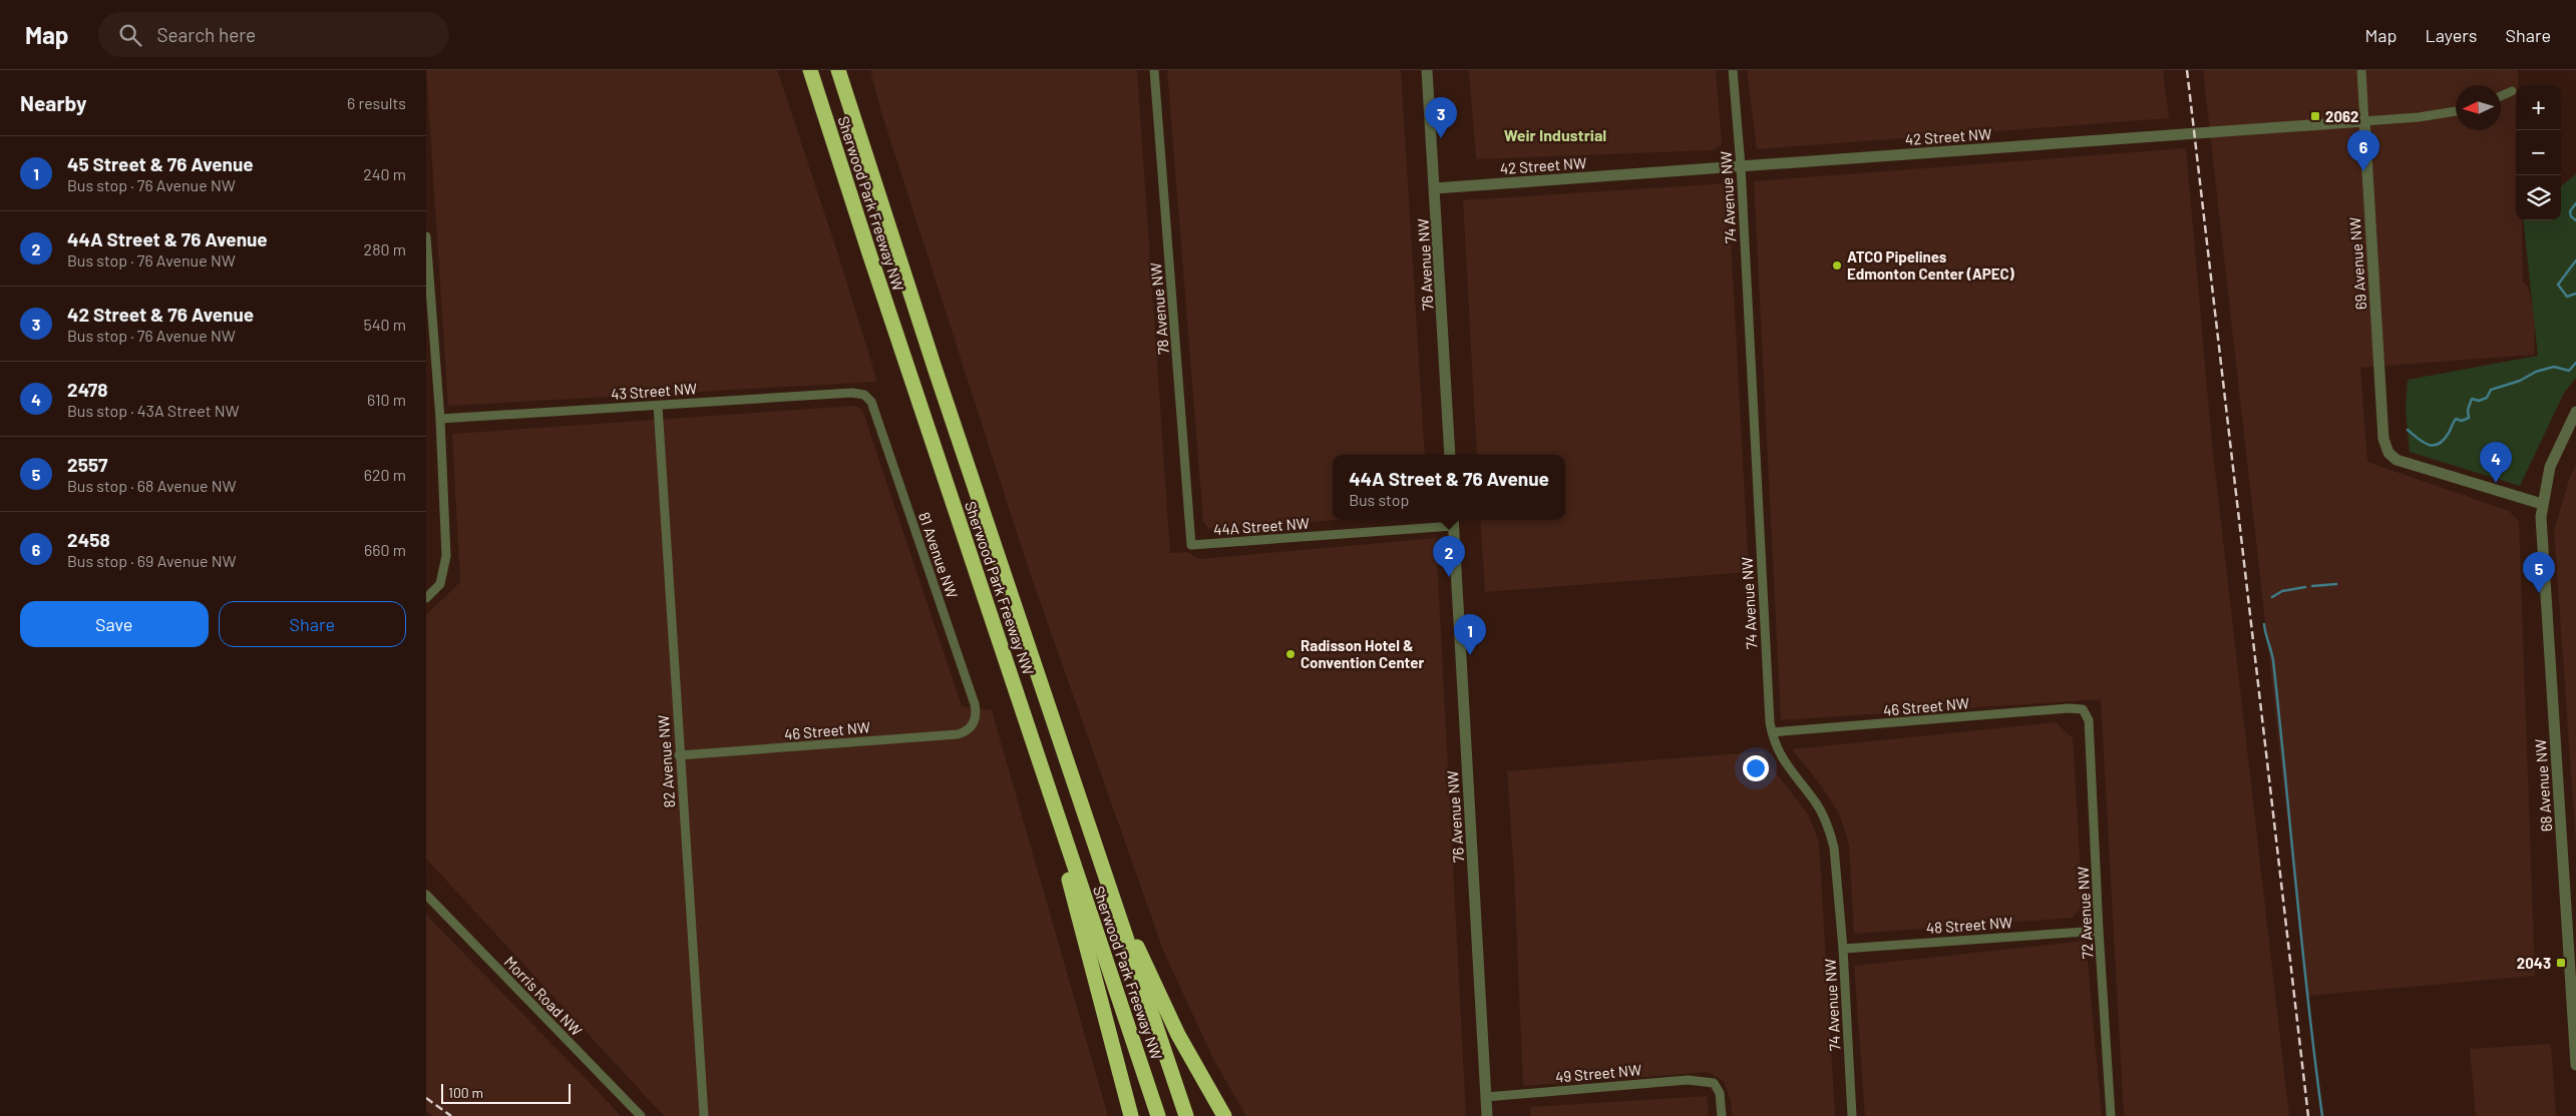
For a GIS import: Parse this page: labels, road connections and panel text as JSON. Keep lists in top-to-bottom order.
{
  "streets": {
    "highway": ["Sherwood Park Freeway NW"],
    "street": [
      "42 Street NW",
      "74 Avenue NW",
      "69 Avenue NW",
      "76 Avenue NW",
      "78 Avenue NW",
      "43 Street NW",
      "44A Street NW",
      "81 Avenue NW",
      "46 Street NW",
      "82 Avenue NW",
      "68 Avenue NW",
      "72 Avenue NW",
      "48 Street NW",
      "Morris Road NW",
      "49 Street NW"
    ]
  },
  "crossings": [
    ["42 Street NW", "74 Avenue NW"],
    ["42 Street NW", "69 Avenue NW"],
    ["42 Street NW", "76 Avenue NW"],
    ["74 Avenue NW", "46 Street NW"],
    ["74 Avenue NW", "48 Street NW"],
    ["69 Avenue NW", "68 Avenue NW"],
    ["76 Avenue NW", "44A Street NW"],
    ["76 Avenue NW", "49 Street NW"],
    ["78 Avenue NW", "44A Street NW"],
    ["43 Street NW", "81 Avenue NW"],
    ["43 Street NW", "82 Avenue NW"],
    ["81 Avenue NW", "46 Street NW"],
    ["46 Street NW", "82 Avenue NW"],
    ["46 Street NW", "72 Avenue NW"],
    ["72 Avenue NW", "48 Street NW"]
  ],
  "districts": ["Weir Industrial"],
  "places": {
    "transit": ["2062", "2043"],
    "other": ["ATCO Pipelines Edmonton Center (APEC)", "Radisson Hotel & Convention Center"]
  },
  "scale_bar": "100 m",
  "north": "left",
  "page": {
    "header": "Map",
    "search": "Search here",
    "nav": ["Map", "Layers", "Share"],
    "heading": ["Nearby", "6 results"],
    "map_buttons": ["+", "−"],
    "pins": [
      "3",
      "6",
      "4",
      "2",
      "5",
      "1"
    ],
    "list": [
      {
        "mark": "1",
        "name": "45 Street & 76 Avenue",
        "note": "Bus stop · 76 Avenue NW",
        "value": "240 m"
      },
      {
        "mark": "2",
        "name": "44A Street & 76 Avenue",
        "note": "Bus stop · 76 Avenue NW",
        "value": "280 m"
      },
      {
        "mark": "3",
        "name": "42 Street & 76 Avenue",
        "note": "Bus stop · 76 Avenue NW",
        "value": "540 m"
      },
      {
        "mark": "4",
        "name": "2478",
        "note": "Bus stop · 43A Street NW",
        "value": "610 m"
      },
      {
        "mark": "5",
        "name": "2557",
        "note": "Bus stop · 68 Avenue NW",
        "value": "620 m"
      },
      {
        "mark": "6",
        "name": "2458",
        "note": "Bus stop · 69 Avenue NW",
        "value": "660 m"
      }
    ],
    "popup": ["44A Street & 76 Avenue", "Bus stop"],
    "buttons": ["Save", "Share"],
    "scale": "100 m"
  }
}
